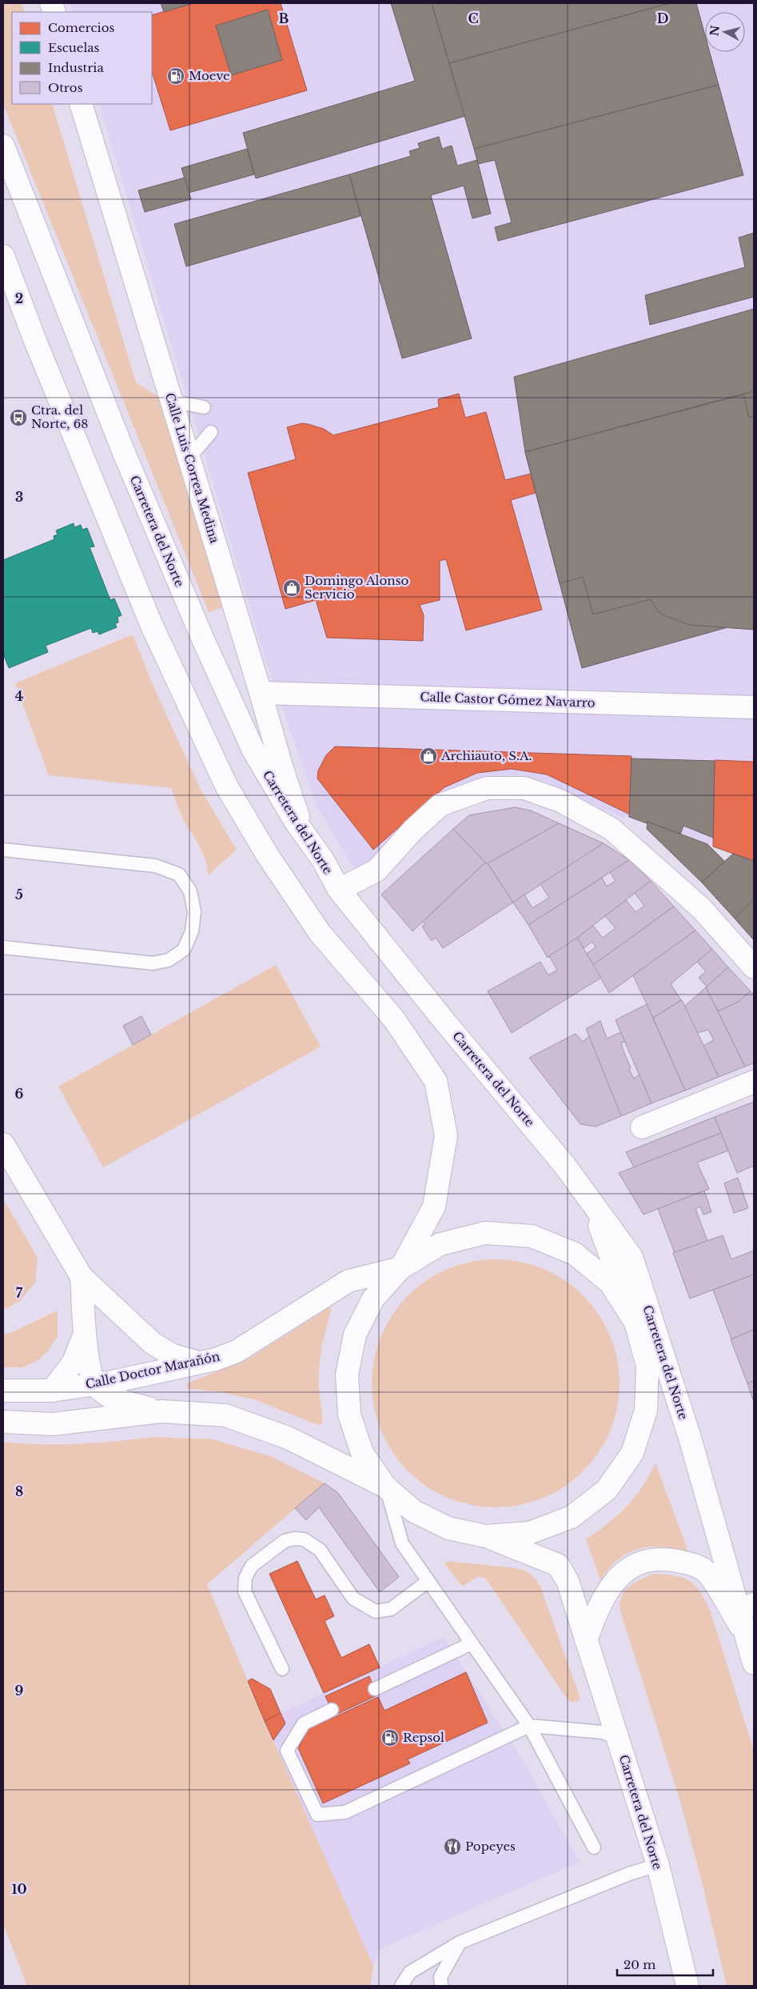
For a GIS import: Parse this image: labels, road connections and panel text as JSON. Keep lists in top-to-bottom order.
{
  "streets": {
    "street": [
      "Calle Luis Correa Medina",
      "Carretera del Norte",
      "Calle Castor Gómez Navarro",
      "Calle Doctor Marañón"
    ]
  },
  "crossings": [
    ["Calle Luis Correa Medina", "Carretera del Norte"],
    ["Calle Luis Correa Medina", "Calle Castor Gómez Navarro"]
  ],
  "places": {
    "fuel station": ["Moeve", "Repsol"],
    "bus stop": ["Ctra. del Norte, 68"],
    "shop": ["Domingo Alonso Servicio", "Archiauto, S.A."],
    "restaurant": ["Popeyes"]
  },
  "legend": [
    "Comercios",
    "Escuelas",
    "Industria",
    "Otros"
  ],
  "scale_bar": "20 m",
  "north": "left",
  "grid": {
    "columns": ["B", "C", "D"],
    "rows": [
      "2",
      "3",
      "4",
      "5",
      "6",
      "7",
      "8",
      "9",
      "10"
    ]
  }
}
